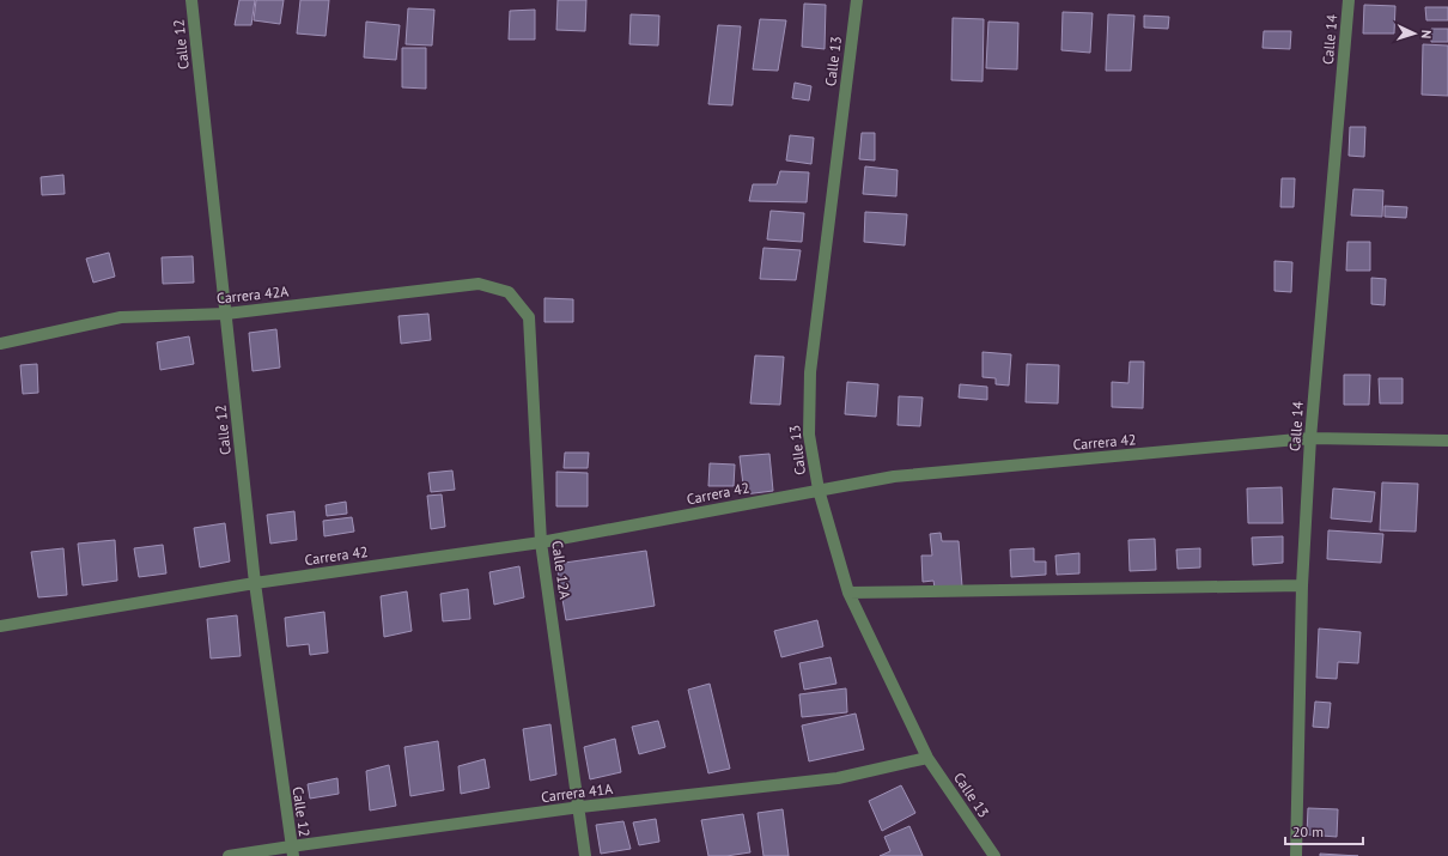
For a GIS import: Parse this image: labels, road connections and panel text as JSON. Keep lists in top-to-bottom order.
{
  "streets": {
    "street": [
      "Calle 14",
      "Calle 12",
      "Calle 13",
      "Carrera 42A",
      "Carrera 42",
      "Calle 12A",
      "Carrera 41A"
    ]
  },
  "crossings": [
    ["Calle 14", "Carrera 42"],
    ["Calle 12", "Carrera 42A"],
    ["Calle 12", "Carrera 42"],
    ["Calle 12", "Carrera 41A"],
    ["Calle 13", "Carrera 42"],
    ["Calle 13", "Carrera 41A"],
    ["Carrera 42A", "Calle 12A"],
    ["Carrera 42", "Calle 12A"],
    ["Calle 12A", "Carrera 41A"]
  ],
  "scale_bar": "20 m",
  "north": "right"
}
